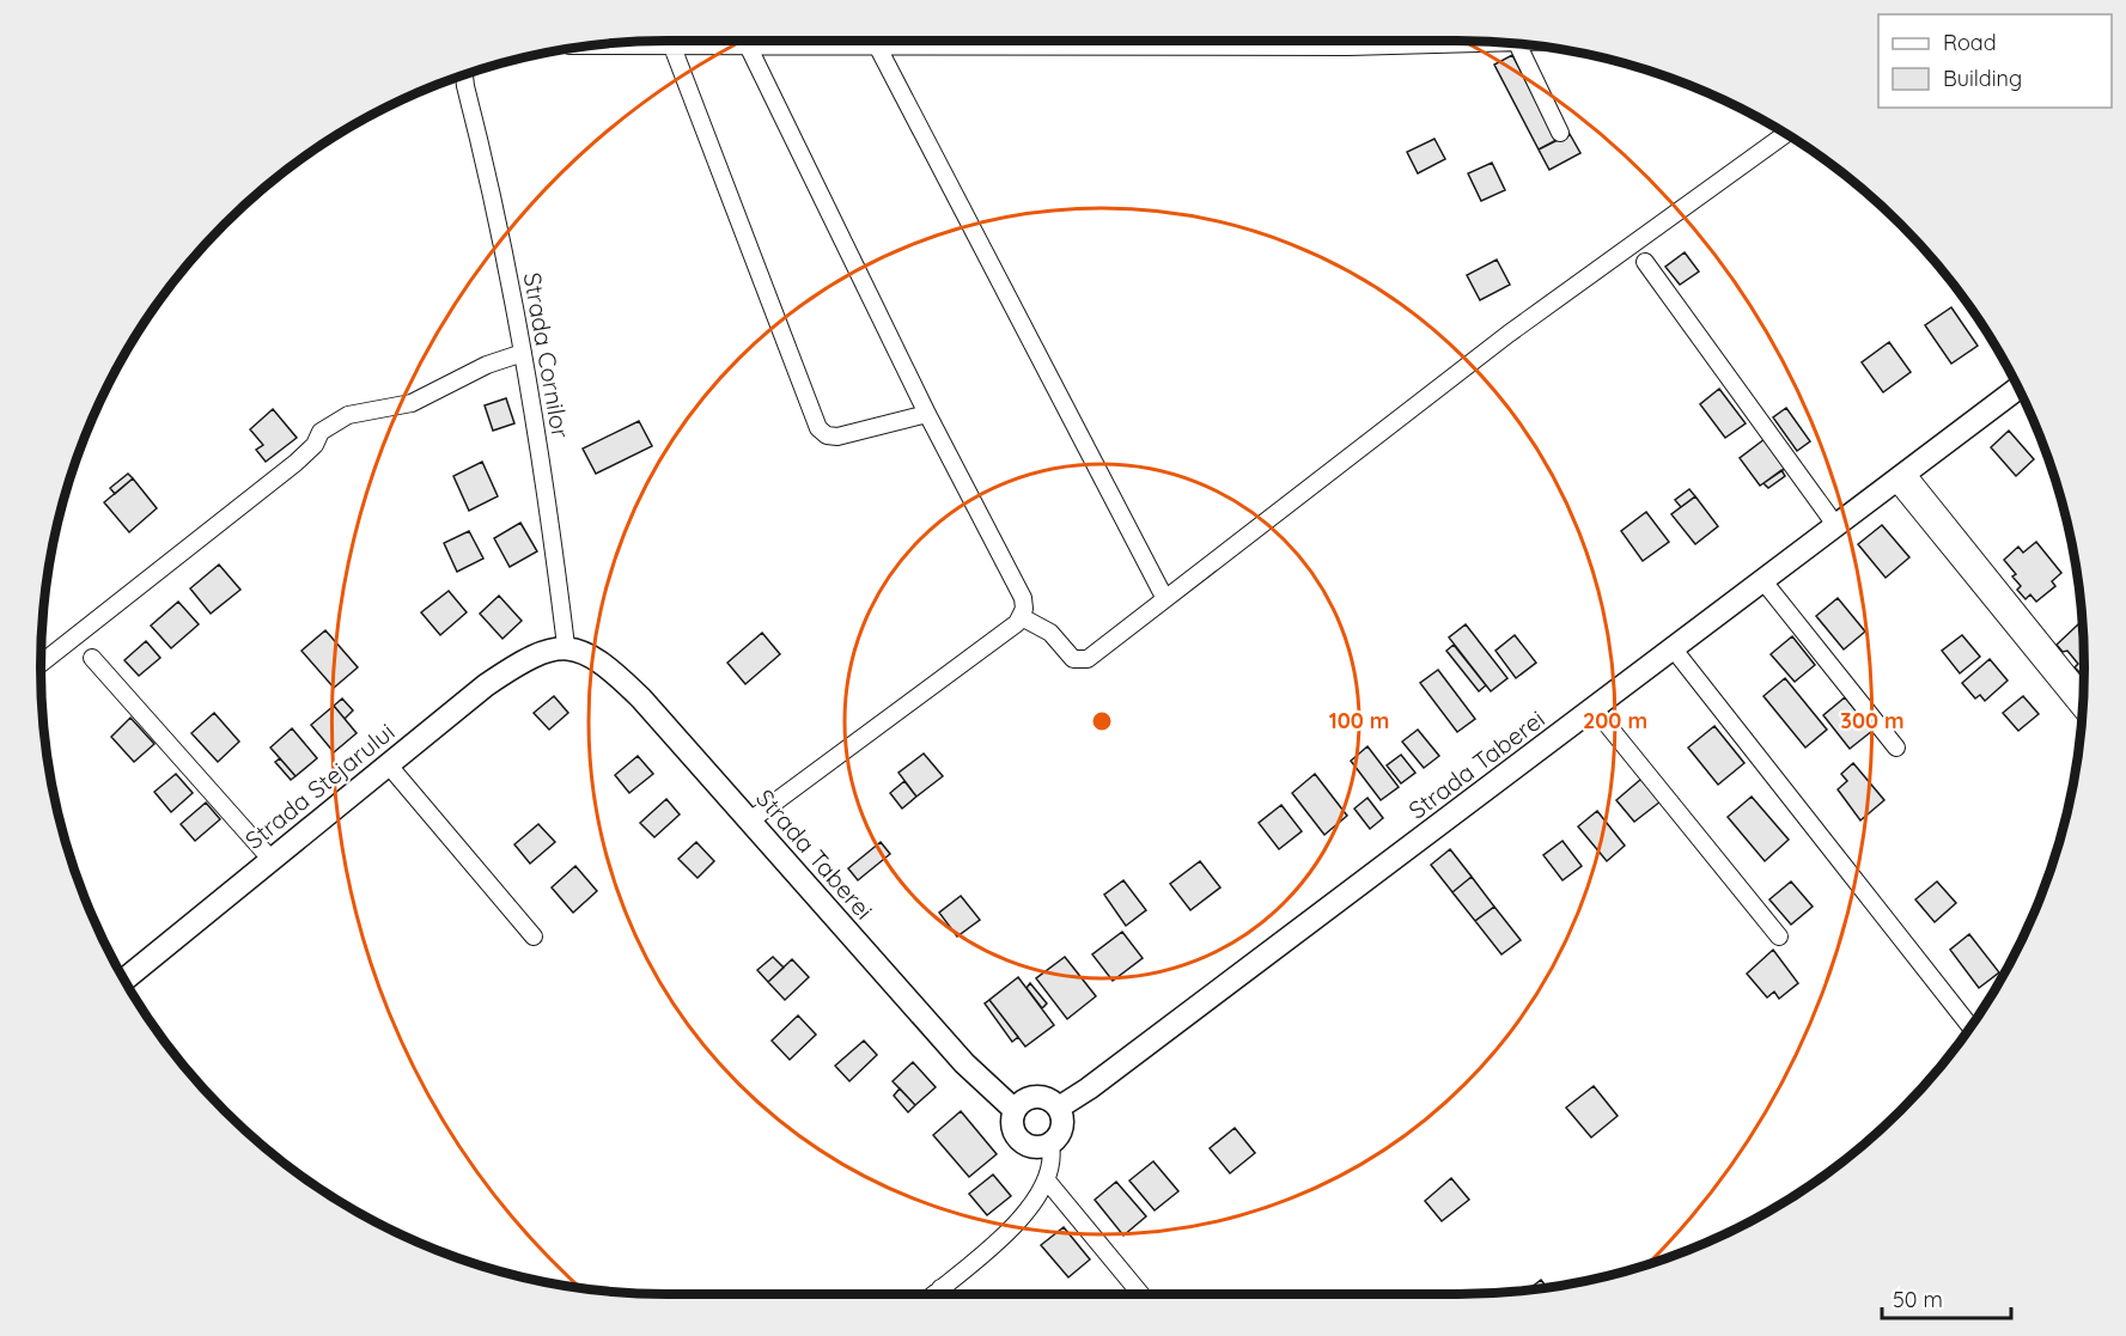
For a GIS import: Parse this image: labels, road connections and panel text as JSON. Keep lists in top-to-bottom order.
{
  "streets": {
    "street": ["Strada Cornilor", "Strada Taberei", "Strada Stejarului"]
  },
  "crossings": [
    ["Strada Cornilor", "Strada Taberei"],
    ["Strada Cornilor", "Strada Stejarului"],
    ["Strada Taberei", "Strada Stejarului"]
  ],
  "legend": ["Road", "Building"],
  "scale_bar": "50 m",
  "rings": ["100 m", "200 m", "300 m"]
}
